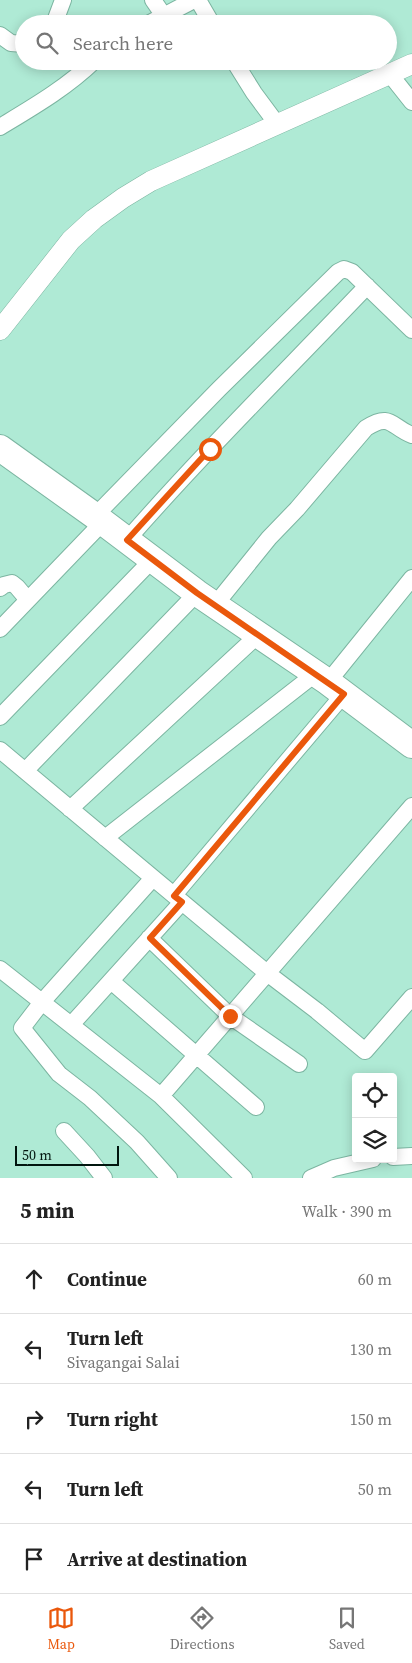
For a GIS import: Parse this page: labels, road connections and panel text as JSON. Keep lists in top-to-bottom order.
{
  "scale_bar": "50 m",
  "page": {
    "search": "Search here",
    "scale": "50 m",
    "heading": ["5 min", "Walk · 390 m"],
    "list": [
      ["Continue", "60 m"],
      ["Turn left", "Sivagangai Salai", "130 m"],
      ["Turn right", "150 m"],
      ["Turn left", "50 m"],
      "Arrive at destination"
    ],
    "nav": ["Map", "Directions", "Saved"]
  }
}
